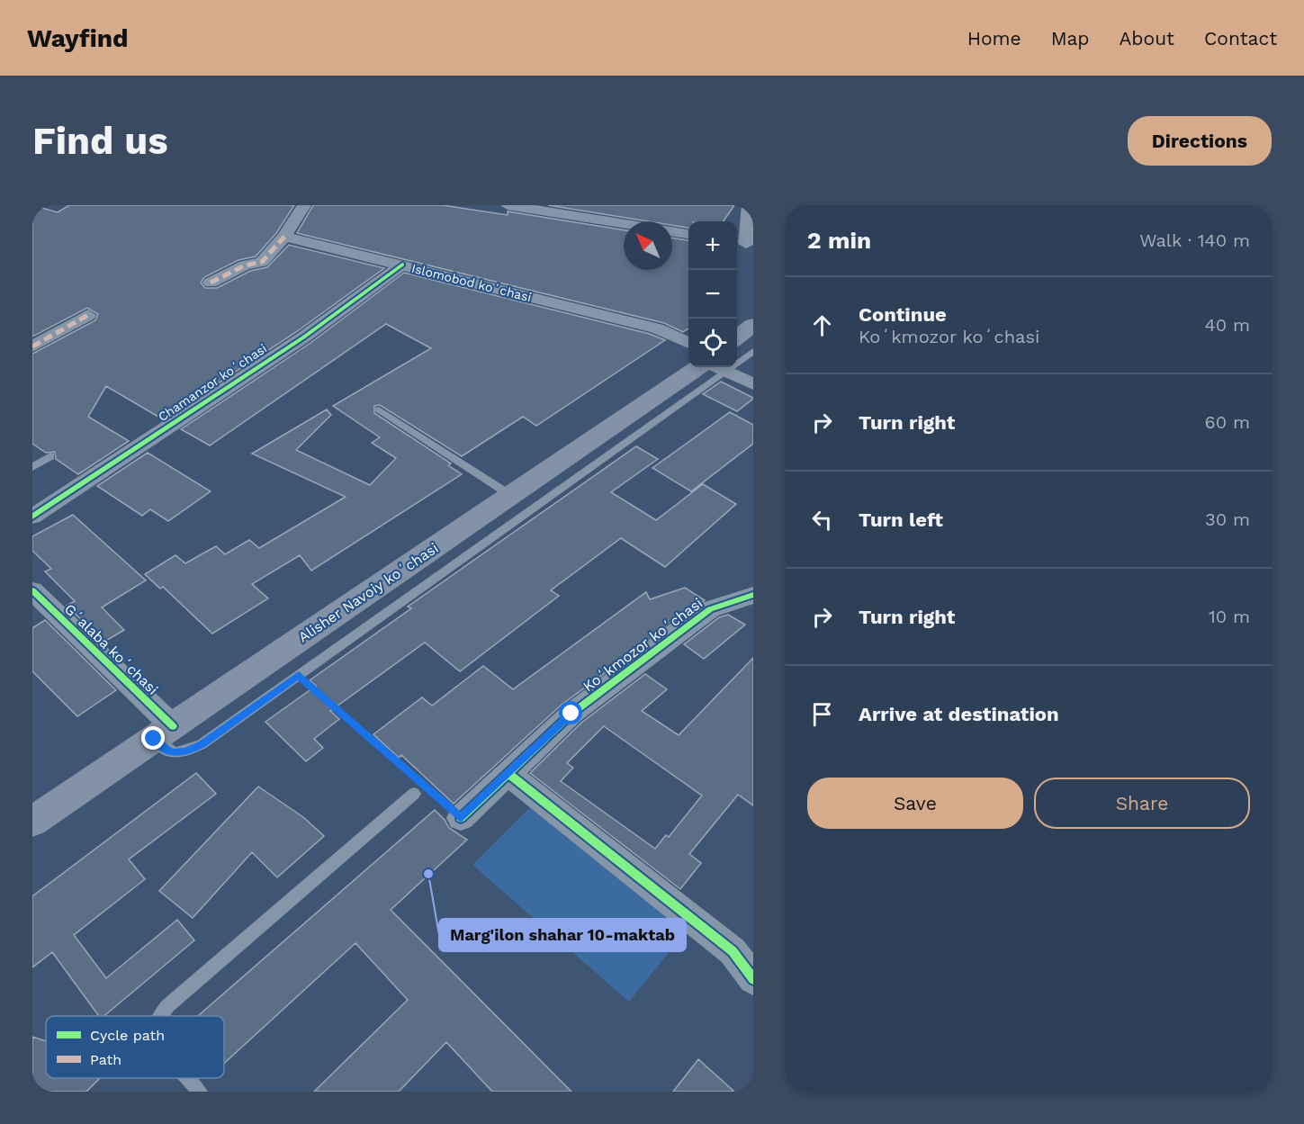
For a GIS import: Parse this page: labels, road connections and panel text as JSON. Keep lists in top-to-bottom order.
{
  "streets": {
    "main road": ["Alisher Navoiy koʻchasi"],
    "street": [
      "Islomobod koʻchasi",
      "Chamanzor koʻchasi",
      "Koʻkmozor koʻchasi",
      "Gʻalaba koʻchasi"
    ]
  },
  "crossings": [
    ["Islomobod koʻchasi", "Chamanzor koʻchasi"],
    ["Alisher Navoiy koʻchasi", "Gʻalaba koʻchasi"]
  ],
  "places": ["Marg'ilon shahar 10-maktab"],
  "legend": ["Cycle path", "Path"],
  "north": "top left",
  "page": {
    "header": "Wayfind",
    "nav": [
      "Home",
      "Map",
      "About",
      "Contact"
    ],
    "buttons": [
      "Directions",
      ["Save", "Share"]
    ],
    "title": "Find us",
    "heading": ["2 min", "Walk · 140 m"],
    "map_buttons": ["+", "−"],
    "list": [
      ["Continue", "Koʻkmozor koʻchasi", "40 m"],
      ["Turn right", "60 m"],
      ["Turn left", "30 m"],
      ["Turn right", "10 m"],
      "Arrive at destination"
    ]
  }
}
